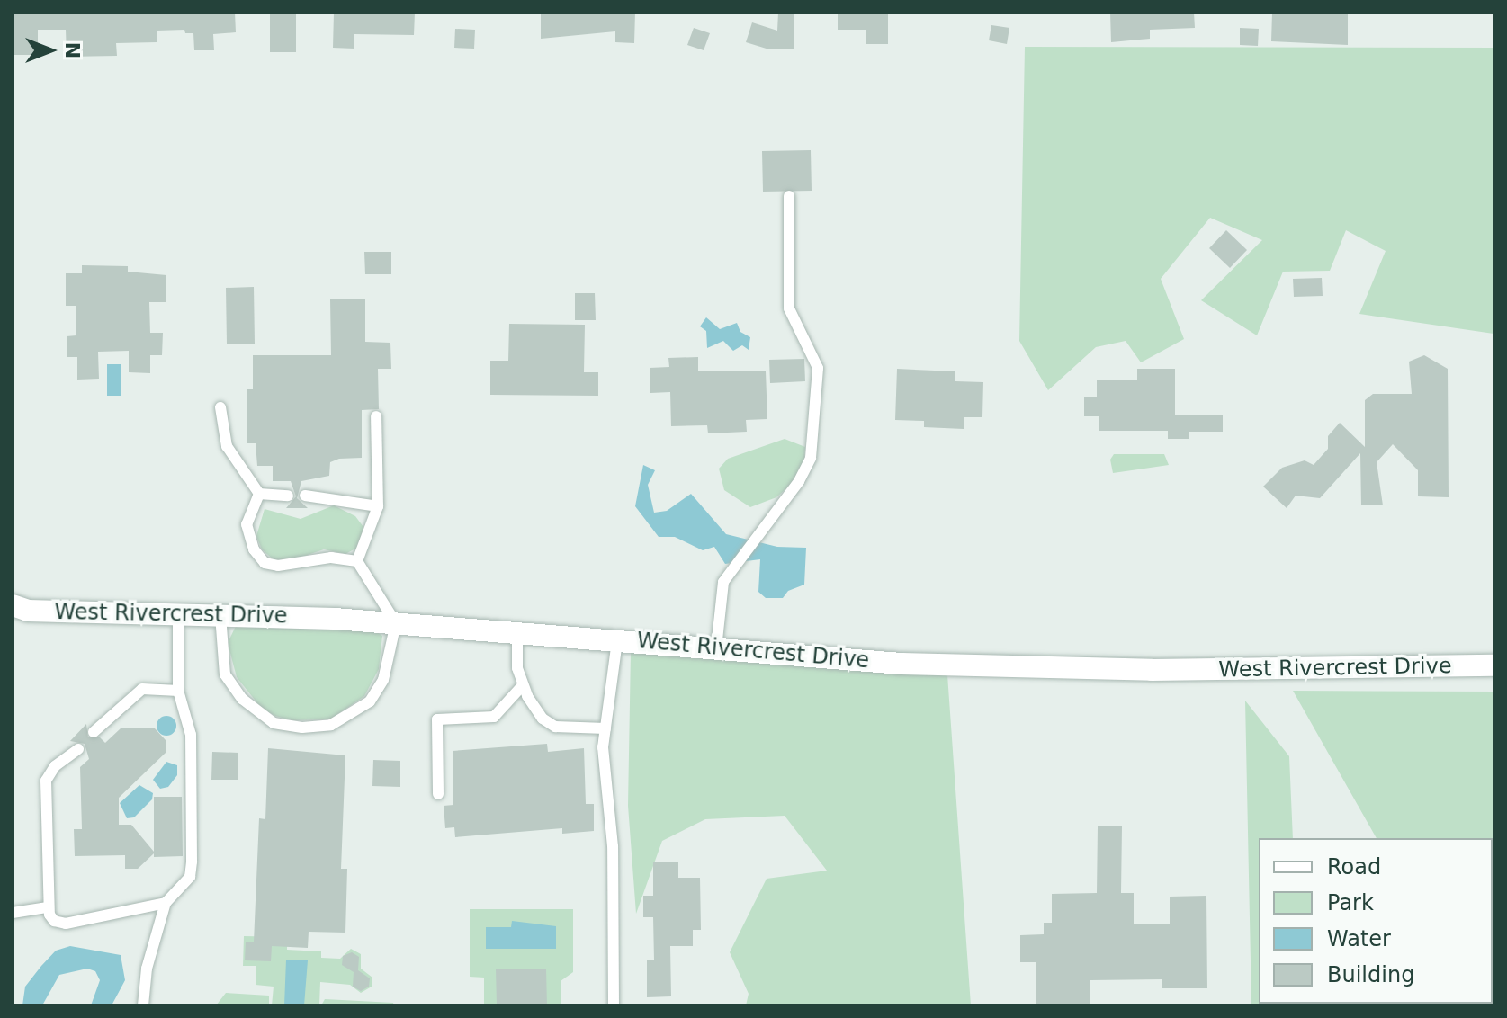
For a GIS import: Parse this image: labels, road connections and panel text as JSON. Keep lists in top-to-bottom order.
{
  "streets": {
    "street": ["West Rivercrest Drive"]
  },
  "legend": [
    "Road",
    "Park",
    "Water",
    "Building"
  ],
  "north": "right"
}
